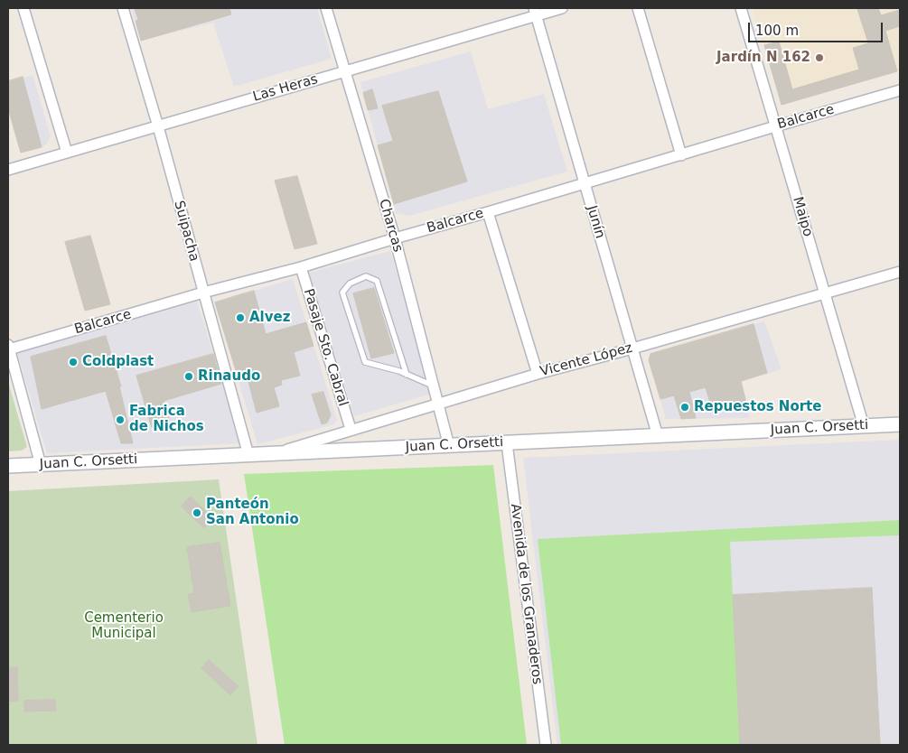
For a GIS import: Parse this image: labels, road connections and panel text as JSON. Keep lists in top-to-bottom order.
{
  "streets": {
    "street": [
      "Las Heras",
      "Balcarce",
      "Maipo",
      "Junín",
      "Charcas",
      "Suipacha",
      "Pasaje Sto. Cabral",
      "Vicente López",
      "Juan C. Orsetti",
      "Avenida de los Granaderos"
    ]
  },
  "crossings": [
    ["Las Heras", "Junín"],
    ["Las Heras", "Charcas"],
    ["Las Heras", "Suipacha"],
    ["Balcarce", "Maipo"],
    ["Balcarce", "Junín"],
    ["Balcarce", "Charcas"],
    ["Balcarce", "Suipacha"],
    ["Balcarce", "Pasaje Sto. Cabral"],
    ["Maipo", "Vicente López"],
    ["Maipo", "Juan C. Orsetti"],
    ["Junín", "Vicente López"],
    ["Junín", "Juan C. Orsetti"],
    ["Charcas", "Vicente López"],
    ["Charcas", "Juan C. Orsetti"],
    ["Suipacha", "Juan C. Orsetti"],
    ["Pasaje Sto. Cabral", "Vicente López"],
    ["Vicente López", "Juan C. Orsetti"],
    ["Juan C. Orsetti", "Avenida de los Granaderos"]
  ],
  "parks": ["Cementerio Municipal"],
  "places": [
    "Jardín N 162",
    "Alvez",
    "Coldplast",
    "Rinaudo",
    "Repuestos Norte",
    "Fabrica de Nichos",
    "Panteón San Antonio"
  ],
  "scale_bar": "100 m"
}
